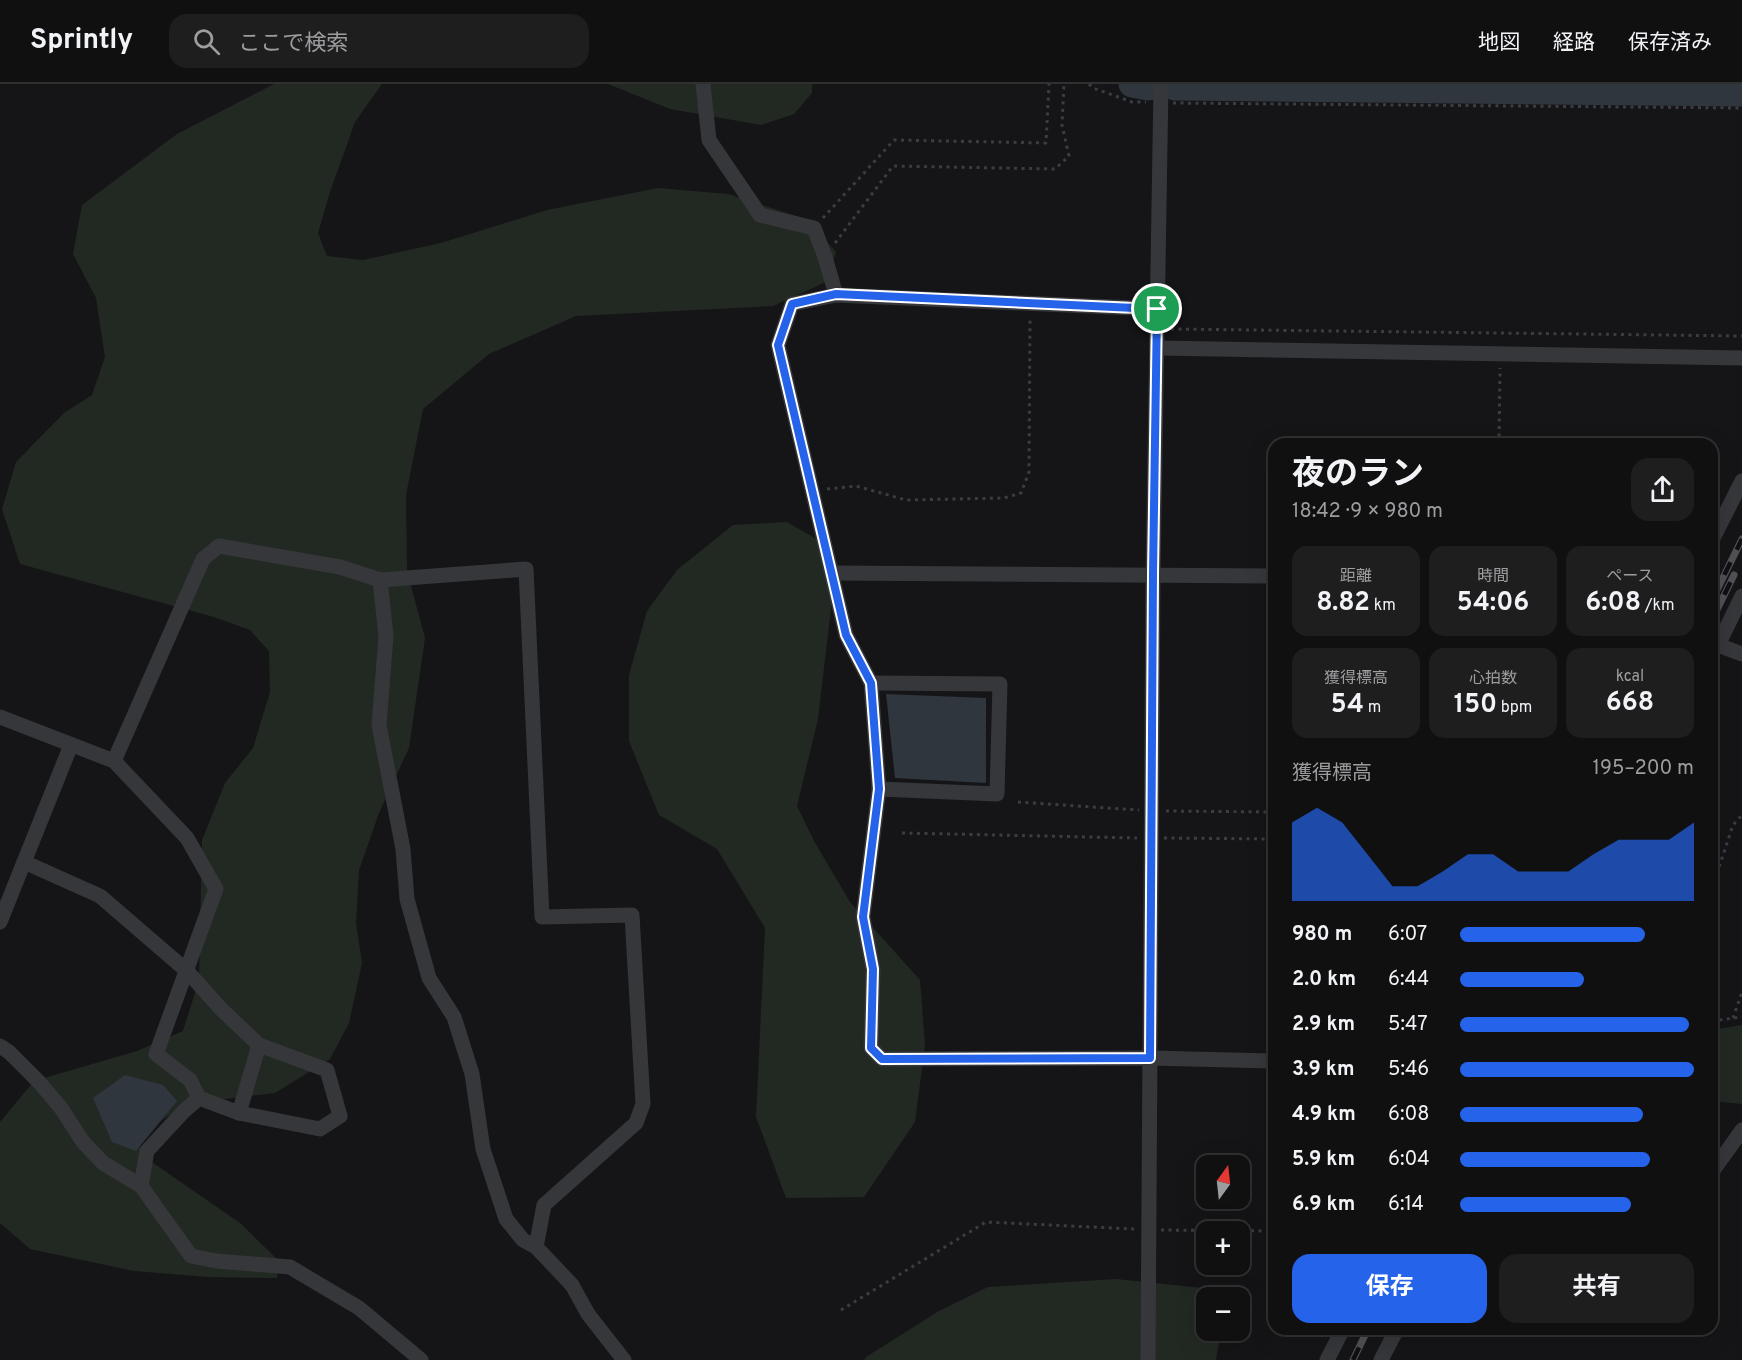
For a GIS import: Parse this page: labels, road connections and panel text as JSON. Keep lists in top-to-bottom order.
{
  "north": "top",
  "page": {
    "header": "Sprintly",
    "search": "ここで検索",
    "nav": ["地図", "経路", "保存済み"],
    "heading": ["夜のラン", "18:42 · 9 × 980 m"],
    "stats": [
      ["距離", "8.82 km"],
      ["時間", "54:06"],
      ["ペース", "6:08 /km"],
      ["獲得標高", "54 m"],
      ["心拍数", "150 bpm"],
      ["kcal", "668"]
    ],
    "chart": ["獲得標高", "195–200 m"],
    "list": [
      {
        "name": "980 m",
        "note": "6:07"
      },
      {
        "name": "2.0 km",
        "note": "6:44"
      },
      {
        "name": "2.9 km",
        "note": "5:47"
      },
      {
        "name": "3.9 km",
        "note": "5:46"
      },
      {
        "name": "4.9 km",
        "note": "6:08"
      },
      {
        "name": "5.9 km",
        "note": "6:04"
      },
      {
        "name": "6.9 km",
        "note": "6:14"
      }
    ],
    "map_buttons": ["+", "−"],
    "buttons": ["保存", "共有"]
  }
}
